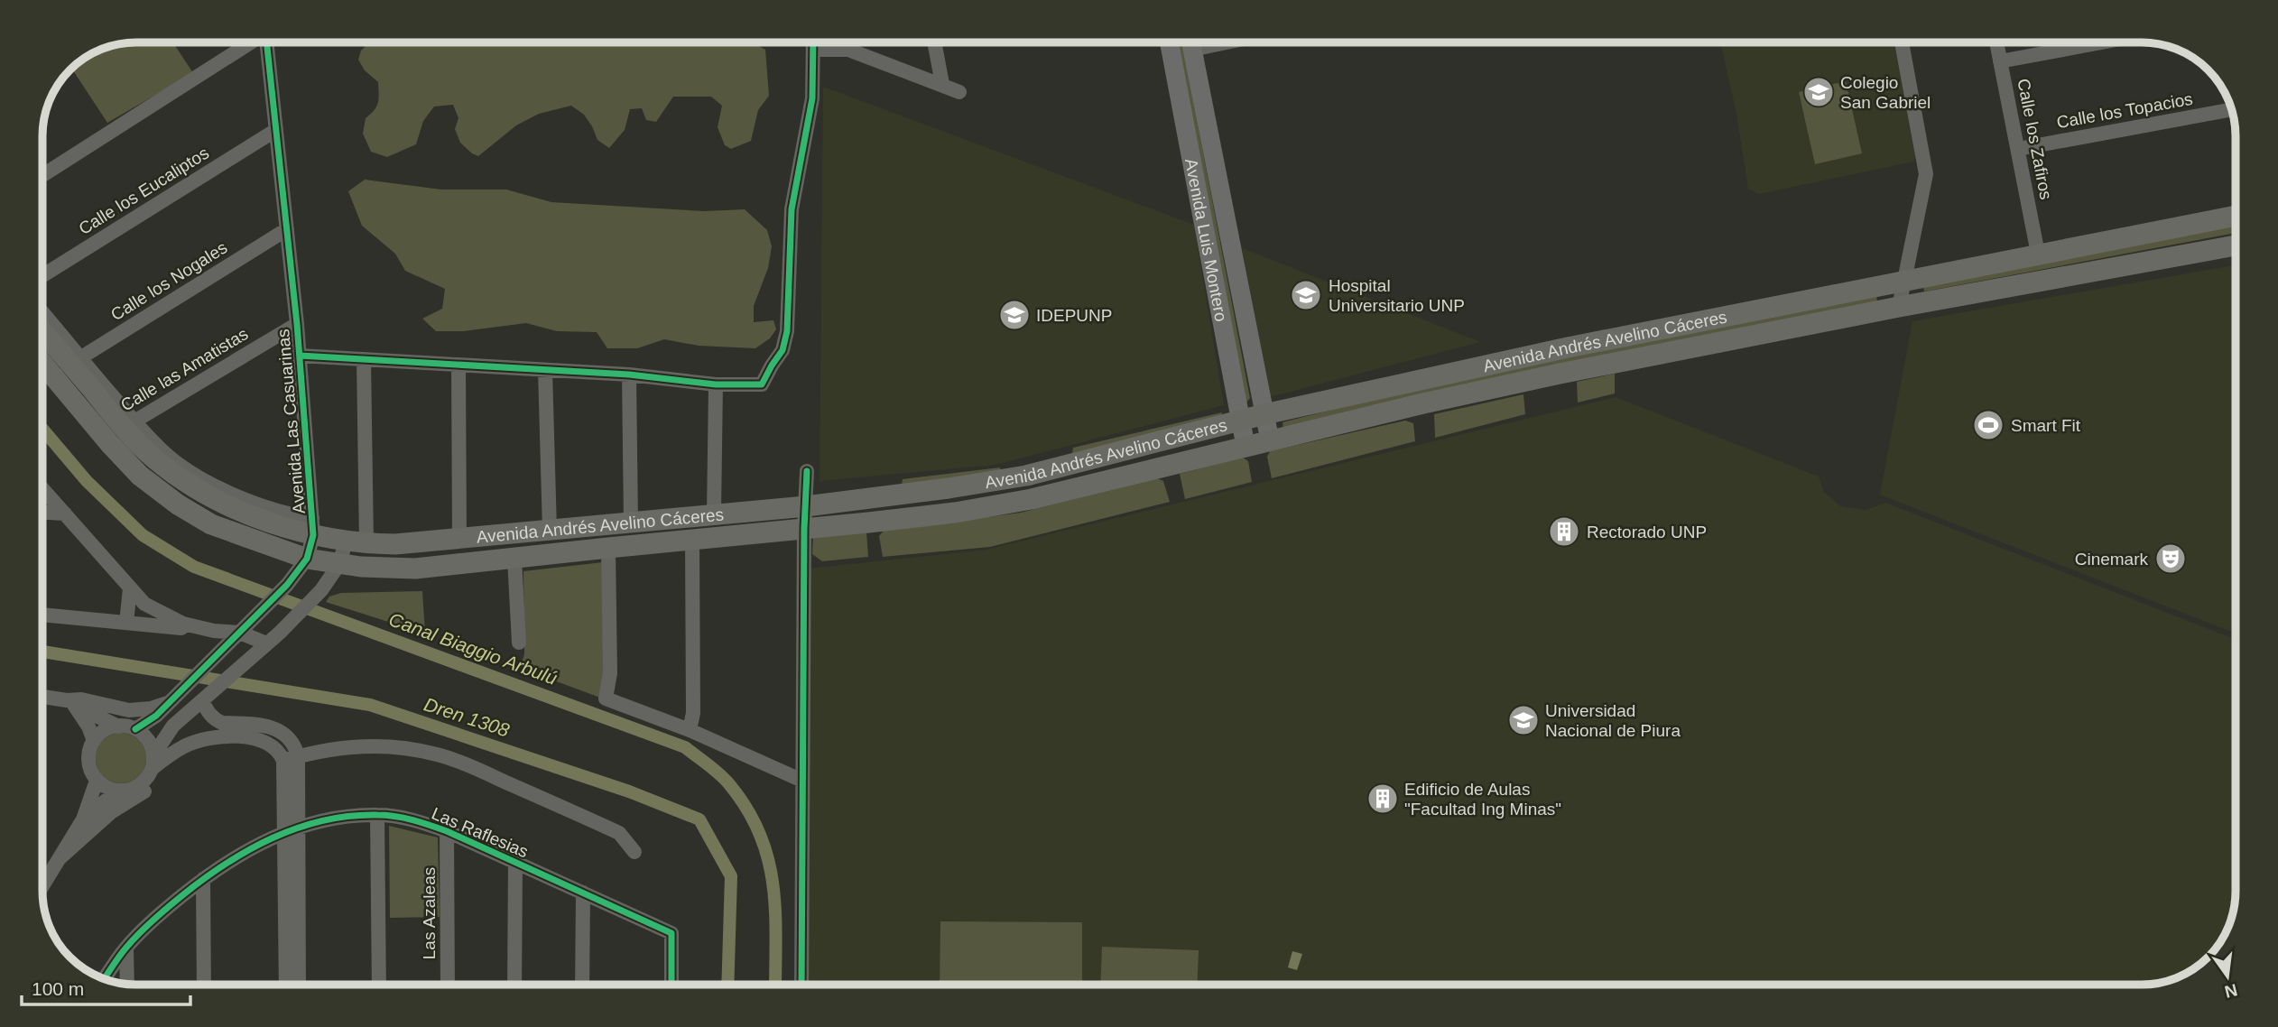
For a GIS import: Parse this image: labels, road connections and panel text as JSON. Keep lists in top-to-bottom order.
{
  "streets": {
    "highway": ["Avenida Andrés Avelino Cáceres"],
    "main road": ["Avenida Luis Montero"],
    "street": [
      "Calle los Topacios",
      "Calle los Zafiros",
      "Calle los Eucaliptos",
      "Calle los Nogales",
      "Calle las Amatistas",
      "Avenida Las Casuarinas",
      "Las Raflesias",
      "Las Azaleas"
    ]
  },
  "crossings": [
    ["Calle los Topacios", "Calle los Zafiros"],
    ["Calle los Zafiros", "Avenida Andrés Avelino Cáceres"],
    ["Calle los Eucaliptos", "Avenida Las Casuarinas"],
    ["Avenida Luis Montero", "Avenida Andrés Avelino Cáceres"],
    ["Calle los Nogales", "Avenida Andrés Avelino Cáceres"],
    ["Calle los Nogales", "Avenida Las Casuarinas"],
    ["Avenida Andrés Avelino Cáceres", "Calle las Amatistas"],
    ["Avenida Andrés Avelino Cáceres", "Avenida Las Casuarinas"],
    ["Calle las Amatistas", "Avenida Las Casuarinas"],
    ["Las Raflesias", "Las Azaleas"]
  ],
  "water": ["Canal Biaggio Arbulú", "Dren 1308"],
  "places": {
    "school or university": [
      "Colegio San Gabriel",
      "Hospital Universitario UNP",
      "IDEPUNP",
      "Universidad Nacional de Piura"
    ],
    "sports": ["Smart Fit"],
    "building": ["Rectorado UNP", "Edificio de Aulas \"Facultad Ing Minas\""],
    "theatre": ["Cinemark"]
  },
  "scale_bar": "100 m",
  "north": "bottom"
}
